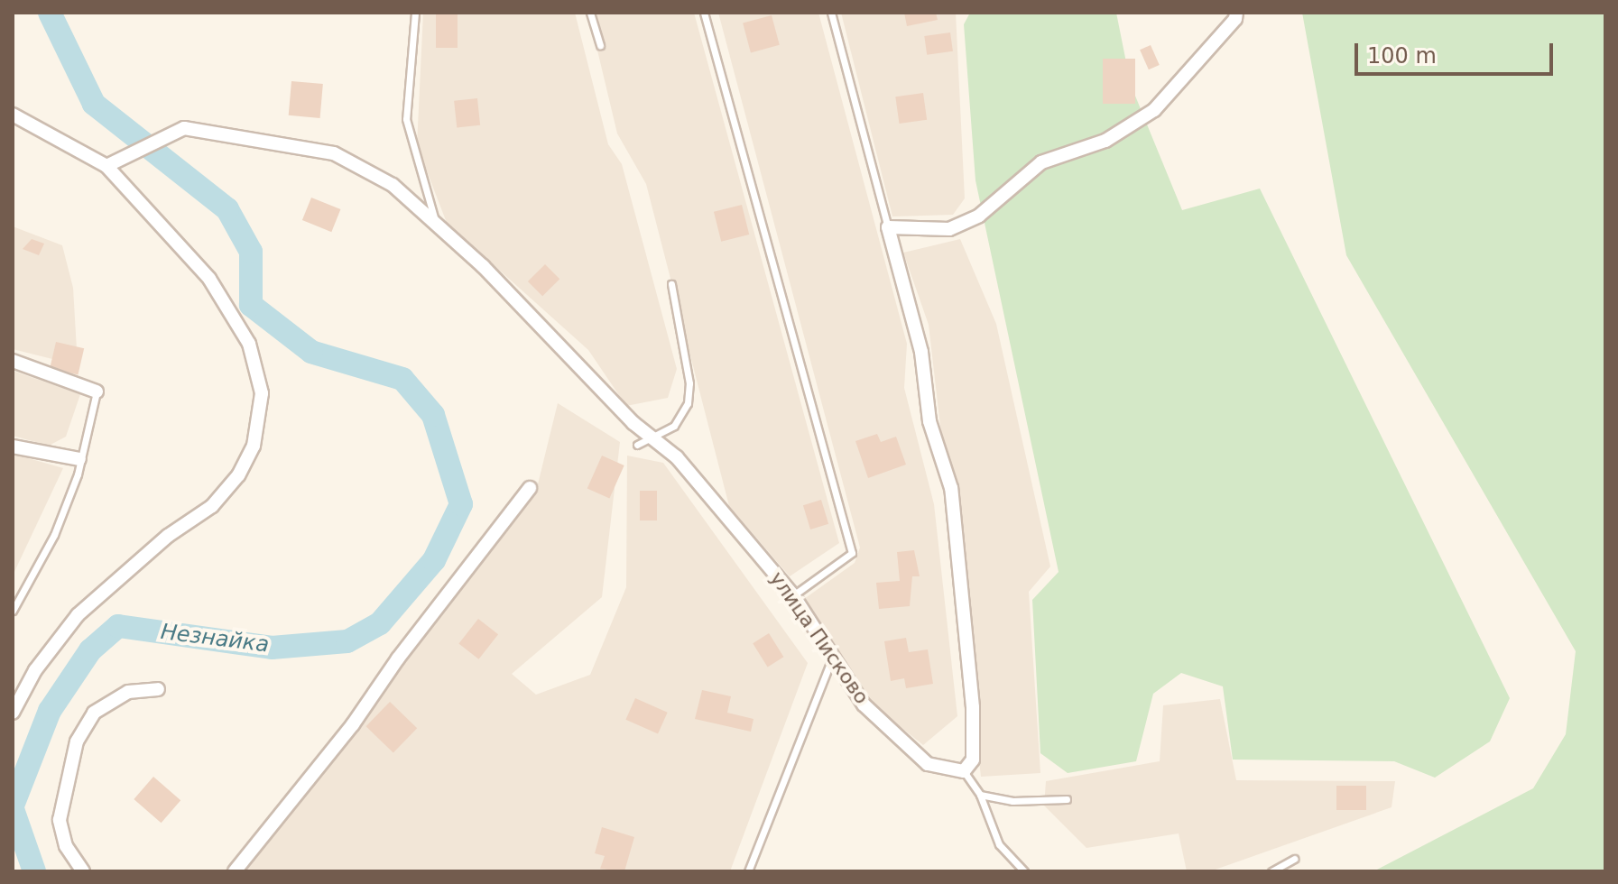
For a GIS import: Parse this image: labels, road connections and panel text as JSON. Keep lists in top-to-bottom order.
{
  "streets": {
    "street": ["улица Писково"]
  },
  "water": ["Незнайка"],
  "scale_bar": "100 m"
}
